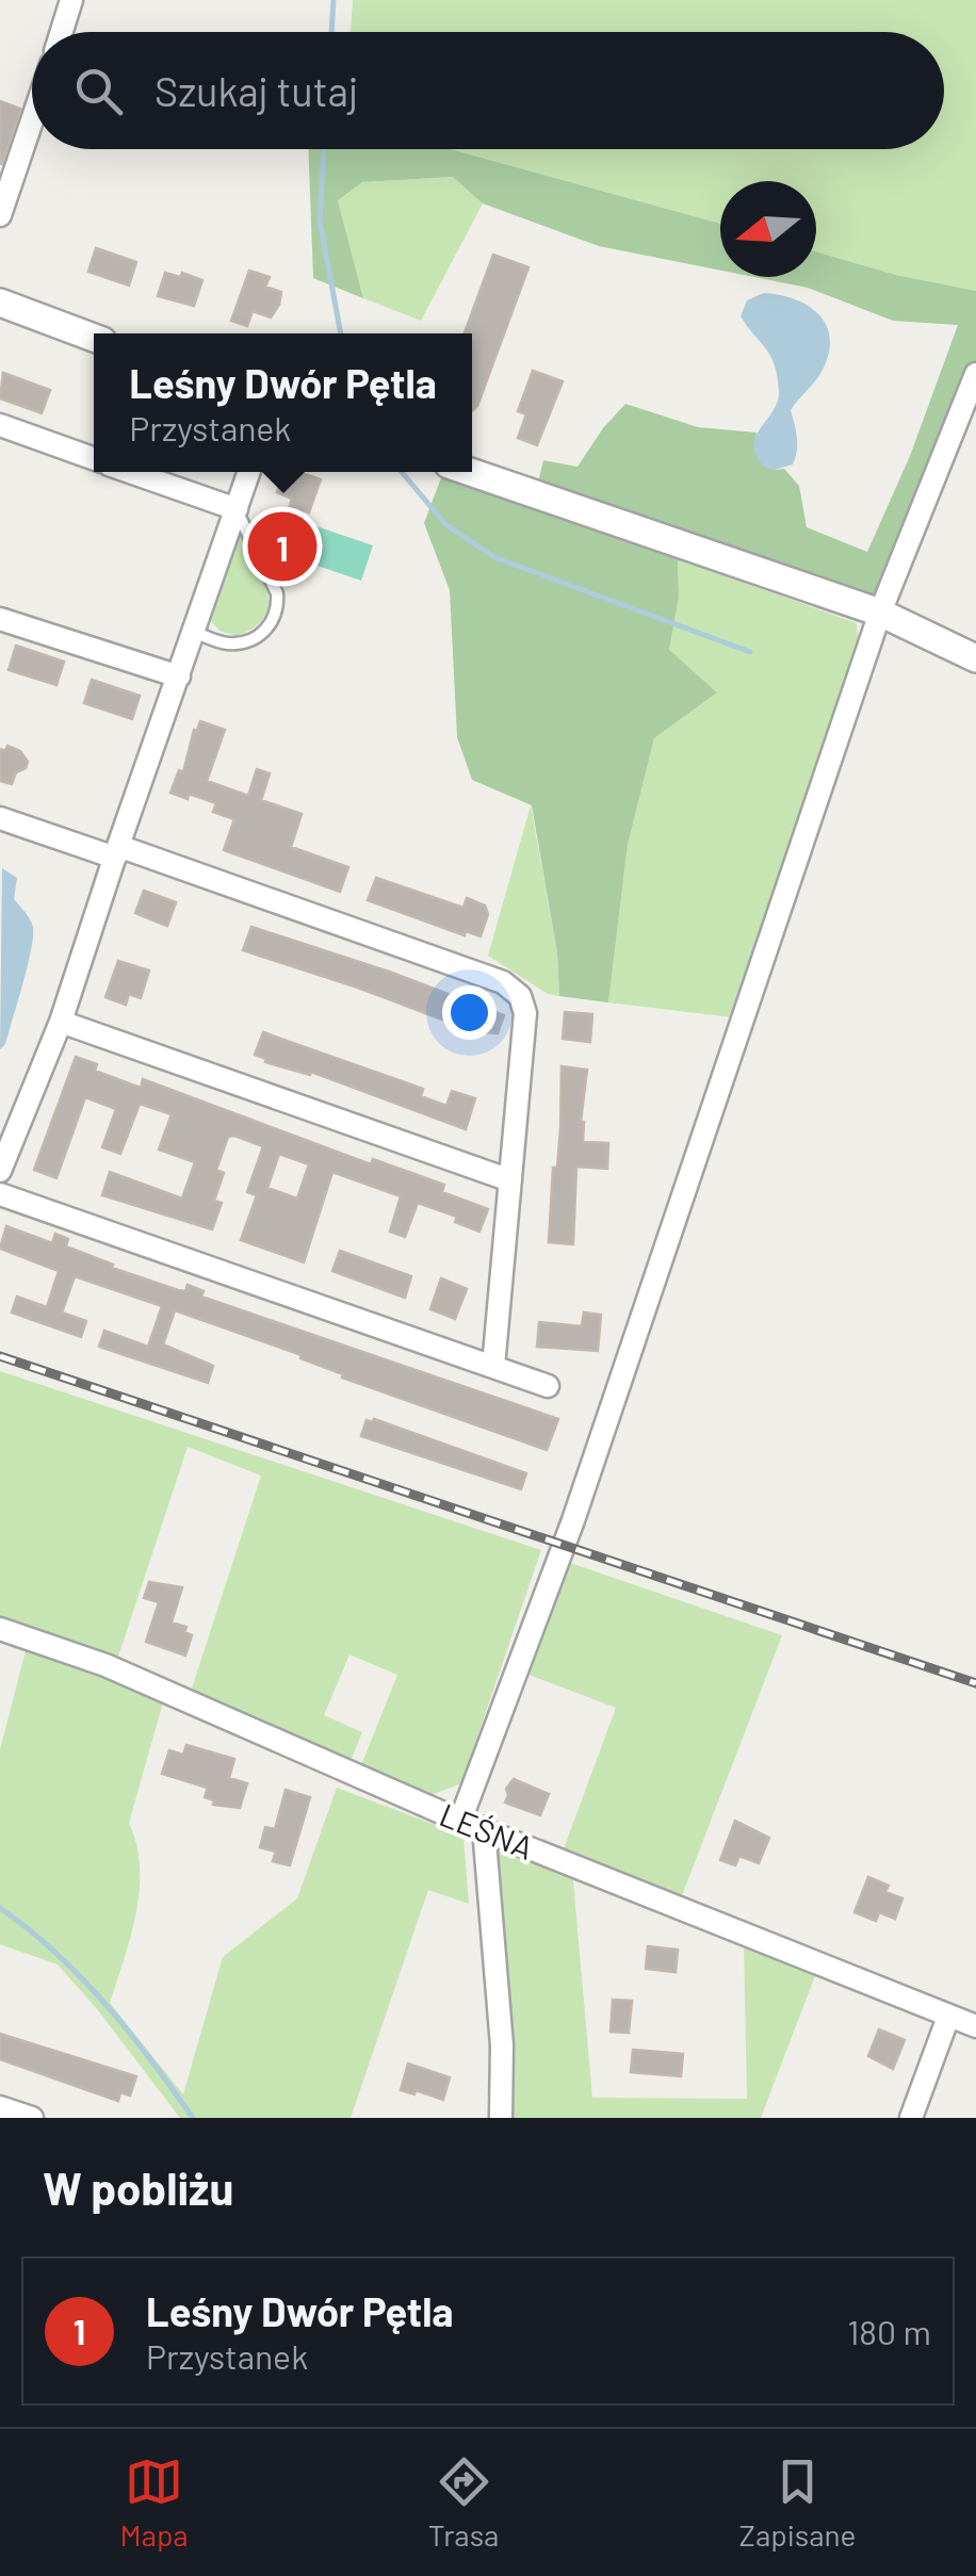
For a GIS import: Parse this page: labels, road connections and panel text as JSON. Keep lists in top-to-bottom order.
{
  "streets": {
    "street": ["LEŚNA"]
  },
  "north": "left",
  "page": {
    "search": "Szukaj tutaj",
    "popup": ["Leśny Dwór Pętla", "Przystanek"],
    "pins": "1",
    "heading": "W pobliżu",
    "list": [
      {
        "mark": "1",
        "name": "Leśny Dwór Pętla",
        "note": "Przystanek",
        "value": "180 m"
      }
    ],
    "nav": ["Mapa", "Trasa", "Zapisane"]
  }
}
